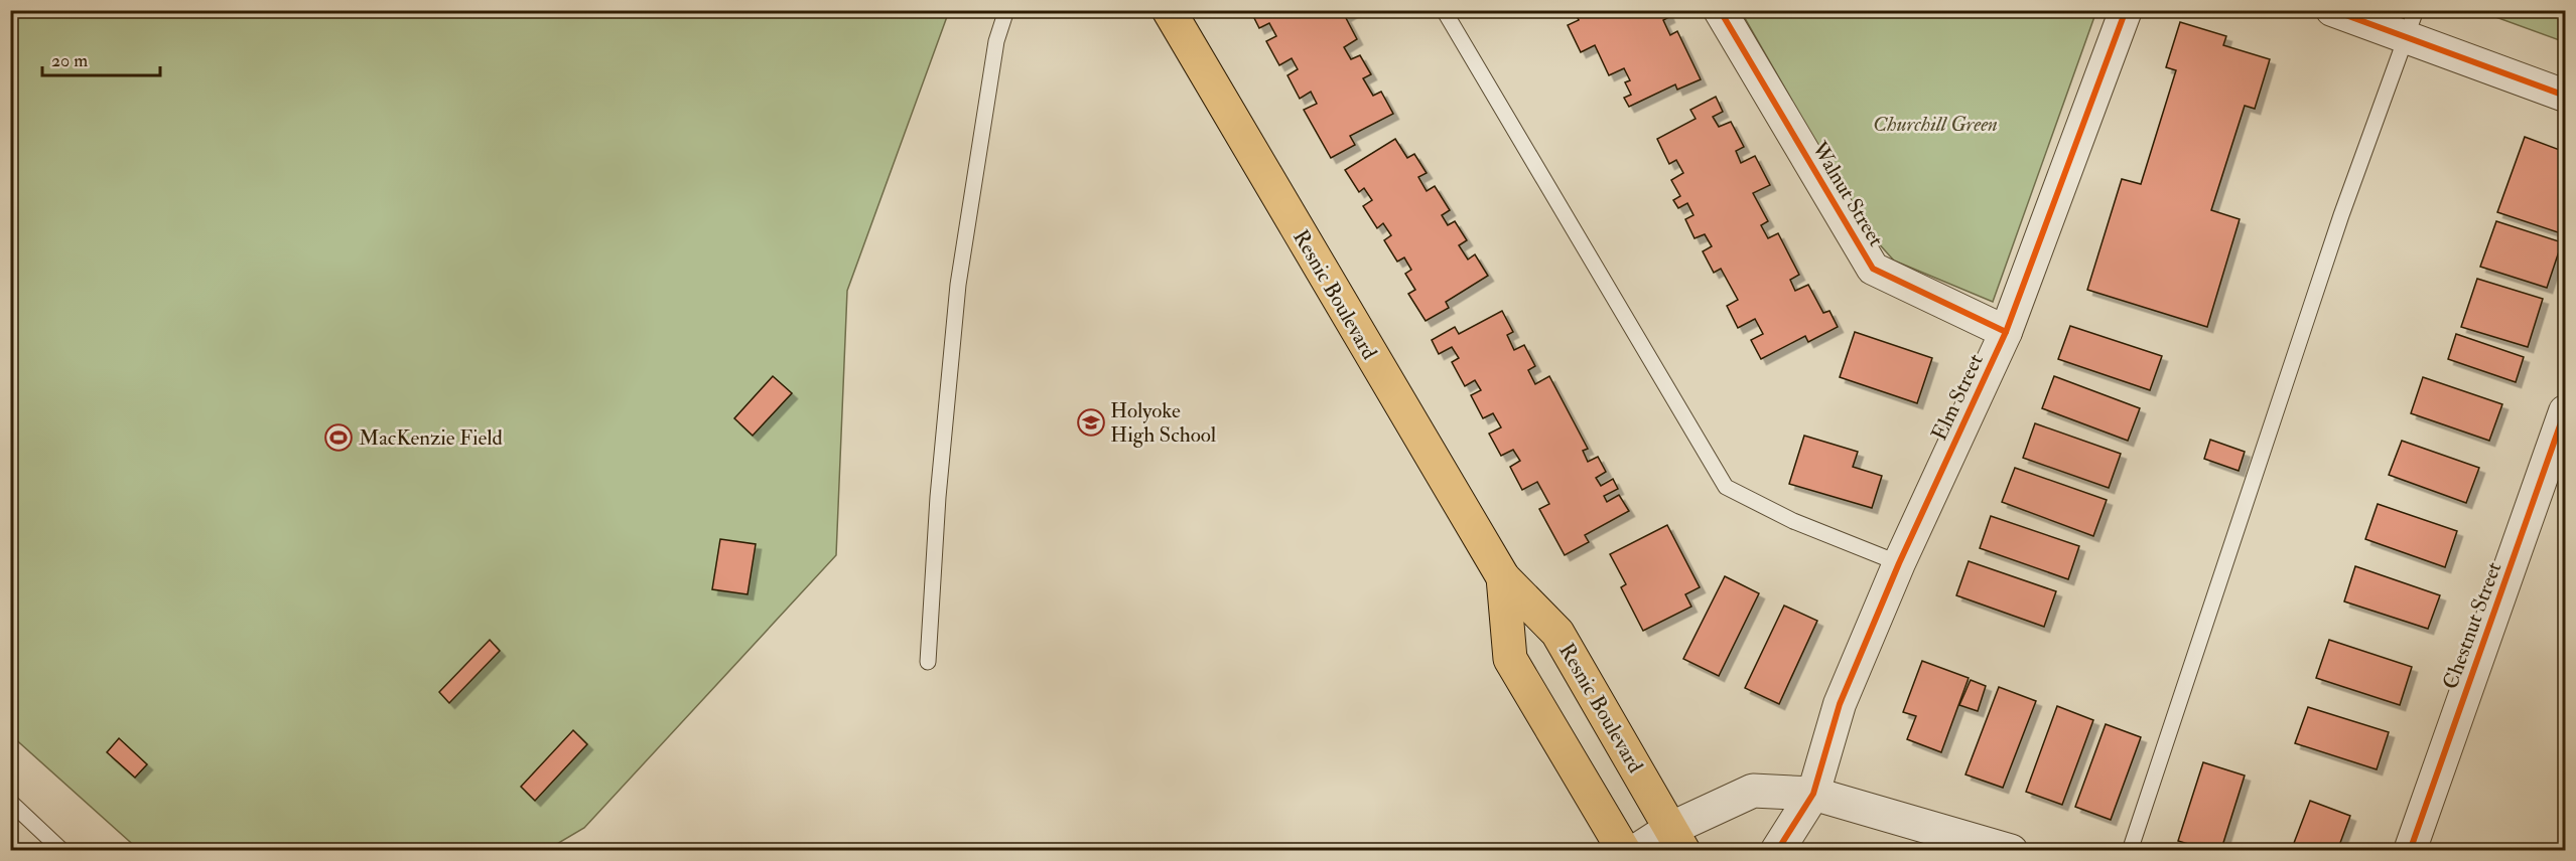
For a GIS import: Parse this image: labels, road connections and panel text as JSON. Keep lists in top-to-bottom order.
{
  "streets": {
    "main road": ["Resnic Boulevard"],
    "street": ["Walnut Street", "Elm Street", "Chestnut Street"]
  },
  "crossings": [
    ["Walnut Street", "Elm Street"]
  ],
  "parks": ["Churchill Green"],
  "places": {
    "school or university": ["Holyoke High School"],
    "sports": ["MacKenzie Field"]
  },
  "scale_bar": "20 m"
}
